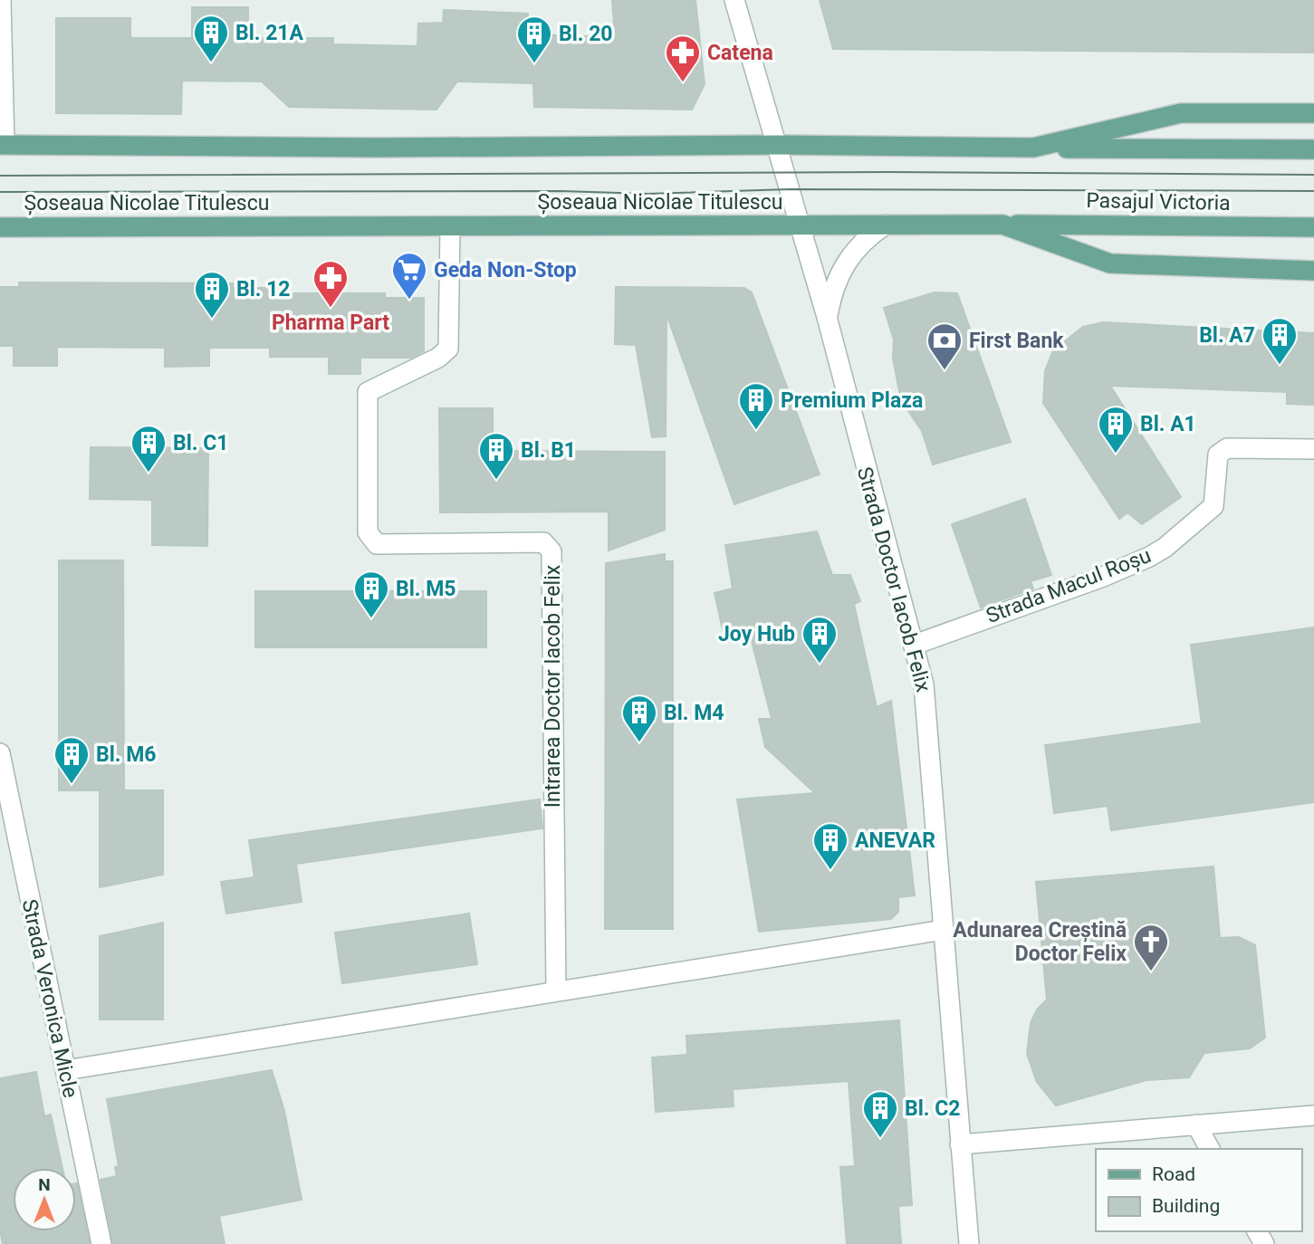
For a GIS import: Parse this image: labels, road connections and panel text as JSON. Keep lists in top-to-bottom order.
{
  "streets": {
    "main road": ["Șoseaua Nicolae Titulescu", "Pasajul Victoria"],
    "street": [
      "Strada Doctor Iacob Felix",
      "Strada Macul Roșu",
      "Intrarea Doctor Iacob Felix",
      "Strada Veronica Micle"
    ]
  },
  "crossings": [
    ["Șoseaua Nicolae Titulescu", "Pasajul Victoria"],
    ["Șoseaua Nicolae Titulescu", "Strada Doctor Iacob Felix"],
    ["Șoseaua Nicolae Titulescu", "Intrarea Doctor Iacob Felix"],
    ["Strada Doctor Iacob Felix", "Strada Macul Roșu"]
  ],
  "places": {
    "building": [
      "Bl. 21A",
      "Bl. 20",
      "Bl. 12",
      "Bl. A7",
      "Premium Plaza",
      "Bl. A1",
      "Bl. C1",
      "Bl. B1",
      "Bl. M5",
      "Joy Hub",
      "Bl. M4",
      "Bl. M6",
      "ANEVAR",
      "Bl. C2"
    ],
    "pharmacy": ["Catena", "Pharma Part"],
    "supermarket": ["Geda Non-Stop"],
    "bank": ["First Bank"],
    "church": ["Adunarea Creștină Doctor Felix"]
  },
  "legend": ["Road", "Building"],
  "north": "top"
}
